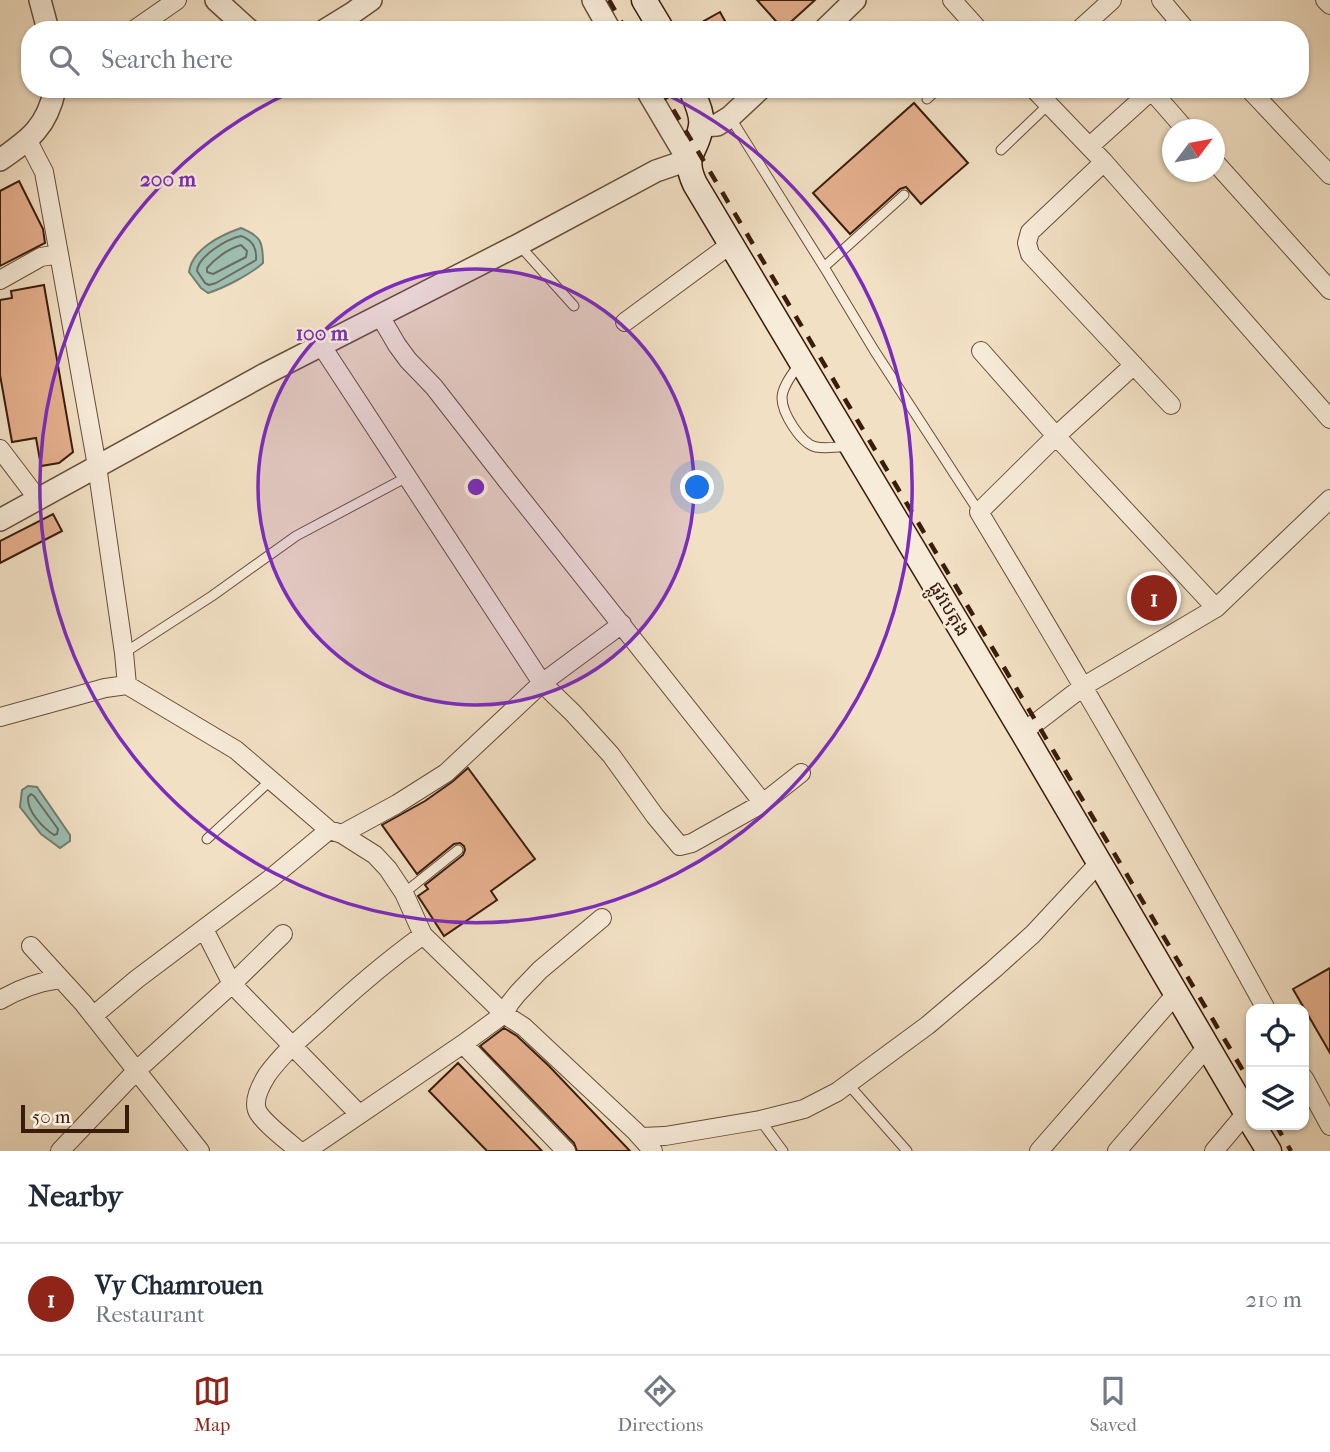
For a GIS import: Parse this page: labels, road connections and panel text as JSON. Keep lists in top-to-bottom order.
{
  "streets": {
    "main road": ["ផ្លូវបេតុង"]
  },
  "scale_bar": "50 m",
  "north": "top right",
  "page": {
    "search": "Search here",
    "pins": "1",
    "scale": "50 m",
    "heading": "Nearby",
    "list": [
      {
        "mark": "1",
        "name": "Vy Chamrouen",
        "note": "Restaurant",
        "value": "210 m"
      }
    ],
    "nav": ["Map", "Directions", "Saved"]
  },
  "rings": ["200 m", "100 m"]
}
